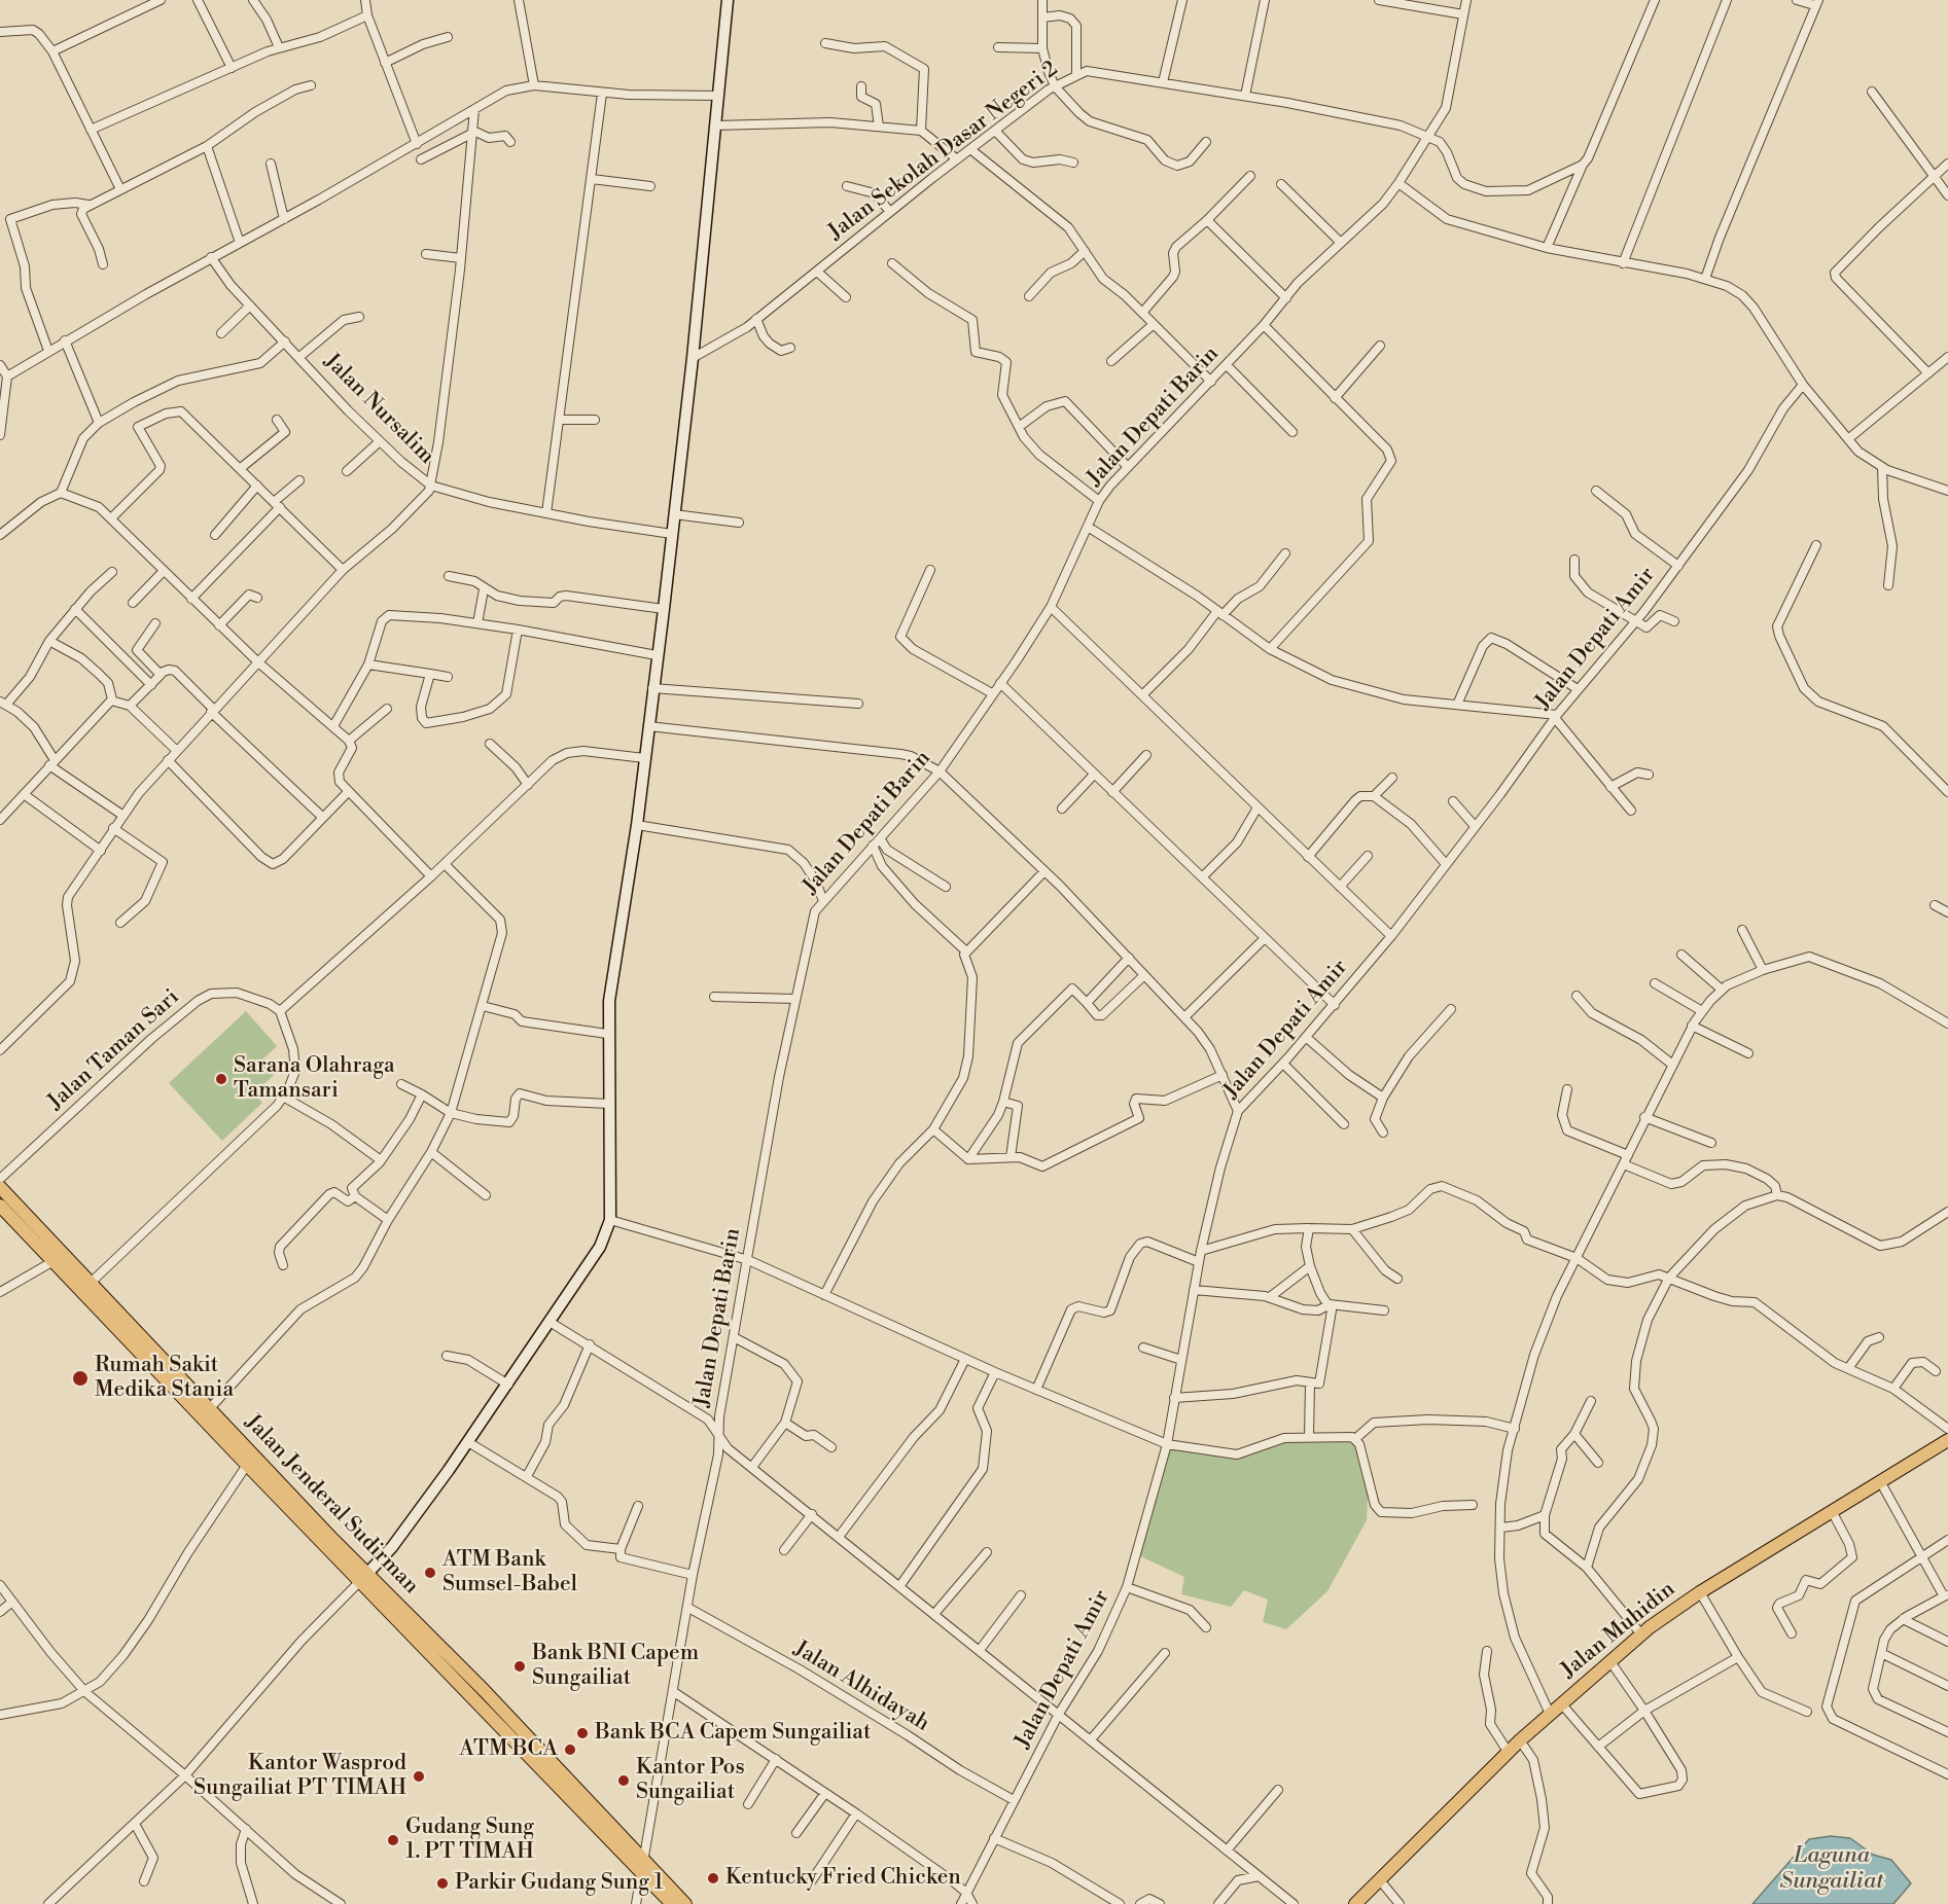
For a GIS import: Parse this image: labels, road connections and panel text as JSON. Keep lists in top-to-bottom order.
{
  "streets": {
    "highway": ["Jalan Jenderal Sudirman", "Jalan Muhidin"],
    "street": [
      "Jalan Sekolah Dasar Negeri 2",
      "Jalan Nursalim",
      "Jalan Depati Barin",
      "Jalan Depati Amir",
      "Jalan Taman Sari",
      "Jalan Alhidayah"
    ]
  },
  "crossings": [
    ["Jalan Sekolah Dasar Negeri 2", "Jalan Depati Barin"],
    ["Jalan Depati Barin", "Jalan Jenderal Sudirman"],
    ["Jalan Depati Barin", "Jalan Alhidayah"],
    ["Jalan Depati Amir", "Jalan Alhidayah"]
  ],
  "water": ["Laguna Sungailiat"],
  "places": [
    "Sarana Olahraga Tamansari",
    "Rumah Sakit Medika Stania",
    "ATM Bank Sumsel-Babel",
    "Bank BNI Capem Sungailiat",
    "Bank BCA Capem Sungailiat",
    "ATM BCA",
    "Kantor Wasprod Sungailiat PT TIMAH",
    "Kantor Pos Sungailiat",
    "Gudang Sung 1. PT TIMAH",
    "Kentucky Fried Chicken",
    "Parkir Gudang Sung 1"
  ]
}
